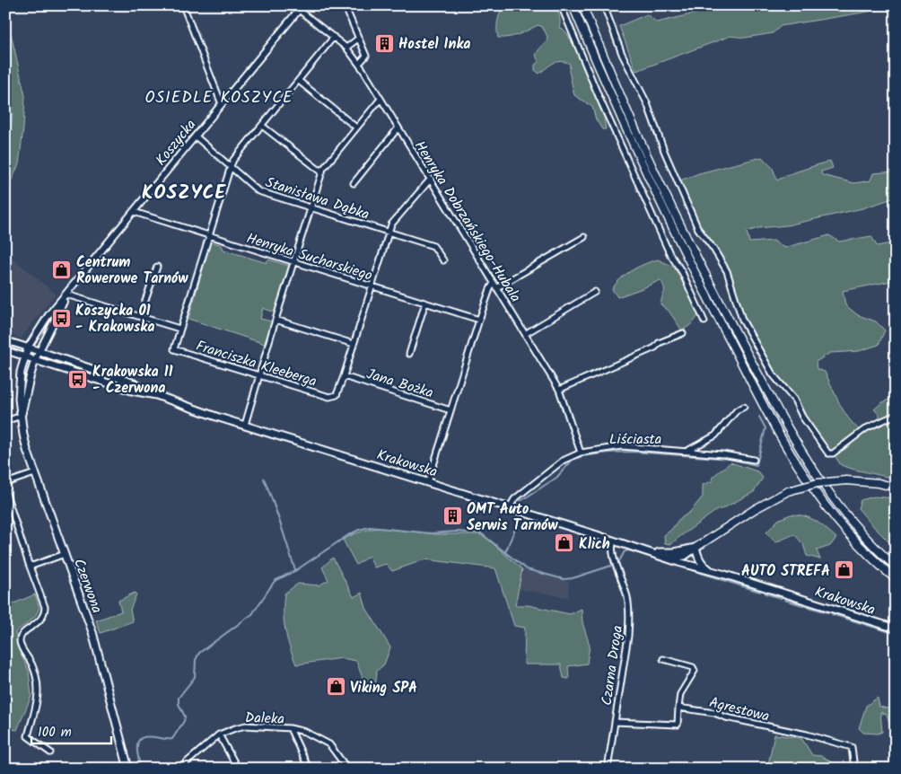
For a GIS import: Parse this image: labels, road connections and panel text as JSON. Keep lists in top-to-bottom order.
{
  "streets": {
    "main road": ["Krakowska", "Czerwona"],
    "street": [
      "Koszycka",
      "Stanisława Dąbka",
      "Henryka Dobrzańskiego-Hubala",
      "Henryka Sucharskiego",
      "Franciszka Kleeberga",
      "Jana Bożka",
      "Liściasta",
      "Czarna Droga",
      "Agrestowa",
      "Daleka"
    ]
  },
  "crossings": [
    ["Koszycka", "Stanisława Dąbka"],
    ["Koszycka", "Henryka Dobrzańskiego-Hubala"],
    ["Koszycka", "Henryka Sucharskiego"],
    ["Koszycka", "Krakowska"],
    ["Stanisława Dąbka", "Franciszka Kleeberga"],
    ["Henryka Dobrzańskiego-Hubala", "Franciszka Kleeberga"],
    ["Henryka Dobrzańskiego-Hubala", "Liściasta"],
    ["Henryka Sucharskiego", "Franciszka Kleeberga"],
    ["Franciszka Kleeberga", "Jana Bożka"],
    ["Liściasta", "Krakowska"],
    ["Krakowska", "Czerwona"],
    ["Krakowska", "Czarna Droga"]
  ],
  "districts": ["OSIEDLE KOSZYCE", "KOSZYCE"],
  "places": {
    "building": ["Hostel Inka", "OMT Auto Serwis Tarnów"],
    "shop": [
      "Centrum Rowerowe Tarnów",
      "Klich",
      "AUTO STREFA",
      "Viking SPA"
    ],
    "bus stop": ["Koszycka 01 - Krakowska", "Krakowska 11 - Czerwona"]
  },
  "scale_bar": "100 m"
}
